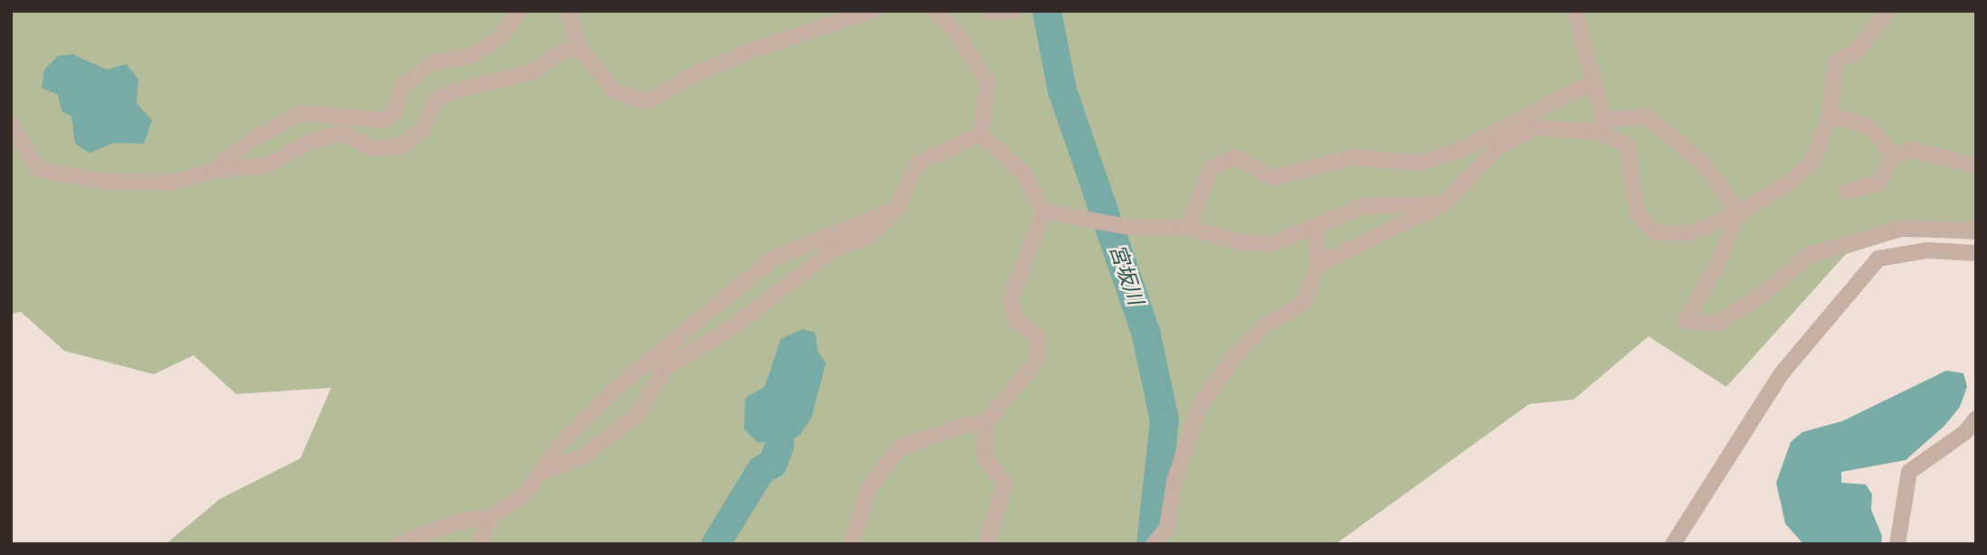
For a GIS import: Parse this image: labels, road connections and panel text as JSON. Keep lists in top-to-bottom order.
{
  "water": ["宮坂川"]
}
